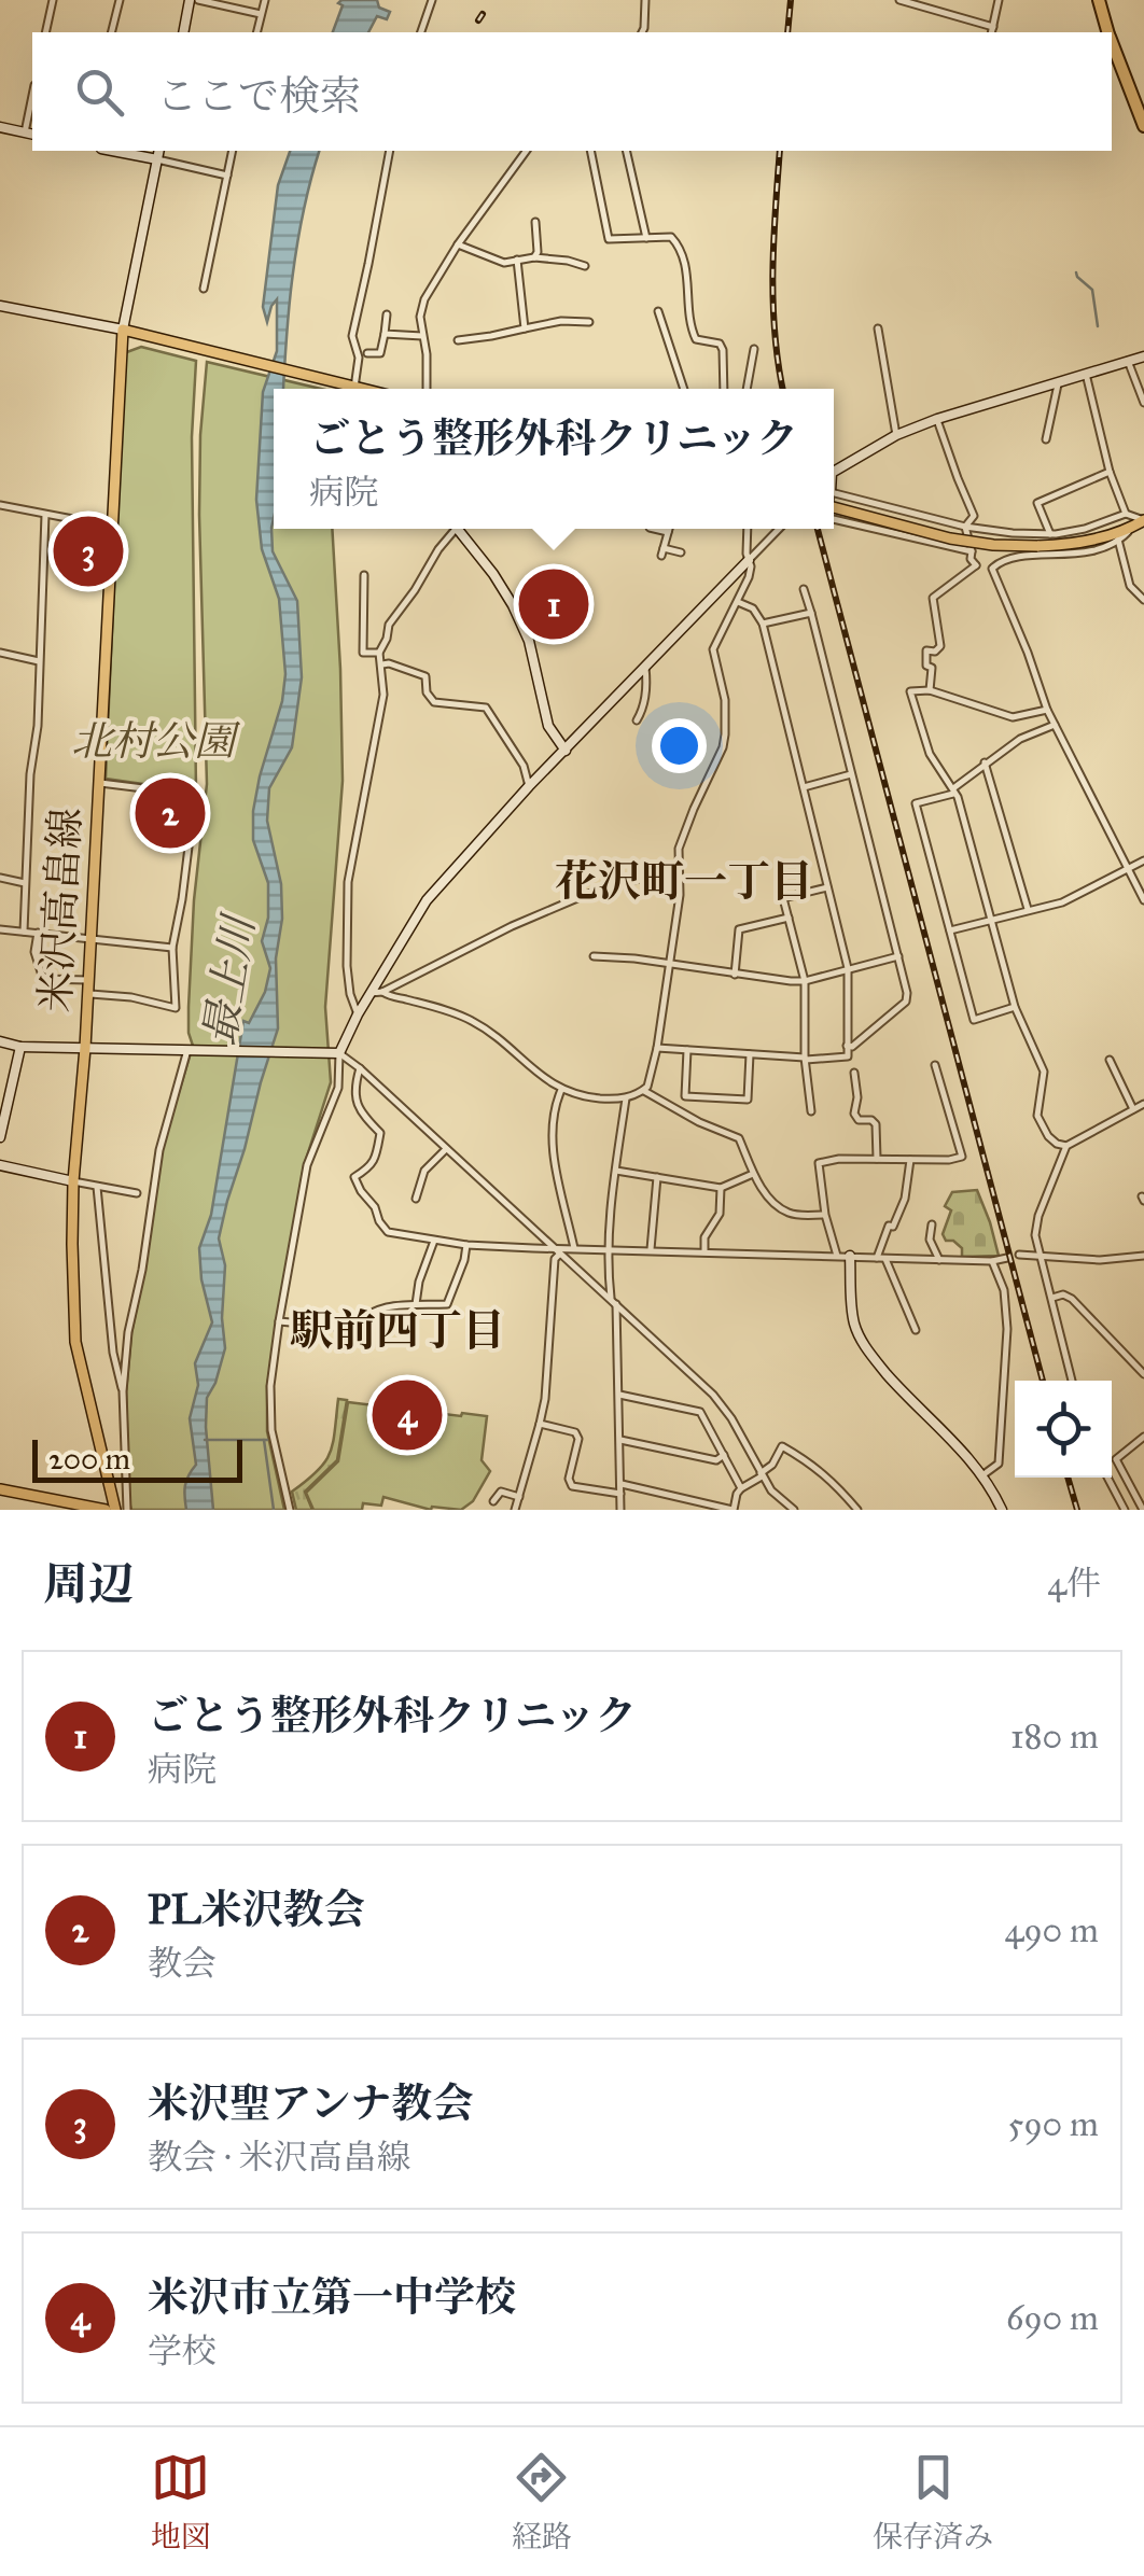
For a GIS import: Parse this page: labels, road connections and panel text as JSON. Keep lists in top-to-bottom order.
{
  "streets": {
    "main road": ["米沢高畠線"]
  },
  "districts": ["花沢町一丁目", "駅前四丁目"],
  "water": ["最上川"],
  "parks": ["北村公園"],
  "scale_bar": "200 m",
  "page": {
    "search": "ここで検索",
    "popup": ["ごとう整形外科クリニック", "病院"],
    "pins": [
      "3",
      "1",
      "2",
      "4"
    ],
    "scale": "200 m",
    "heading": ["周辺", "4件"],
    "list": [
      {
        "mark": "1",
        "name": "ごとう整形外科クリニック",
        "note": "病院",
        "value": "180 m"
      },
      {
        "mark": "2",
        "name": "PL米沢教会",
        "note": "教会",
        "value": "490 m"
      },
      {
        "mark": "3",
        "name": "米沢聖アンナ教会",
        "note": "教会 · 米沢高畠線",
        "value": "590 m"
      },
      {
        "mark": "4",
        "name": "米沢市立第一中学校",
        "note": "学校",
        "value": "690 m"
      }
    ],
    "nav": ["地図", "経路", "保存済み"]
  }
}
